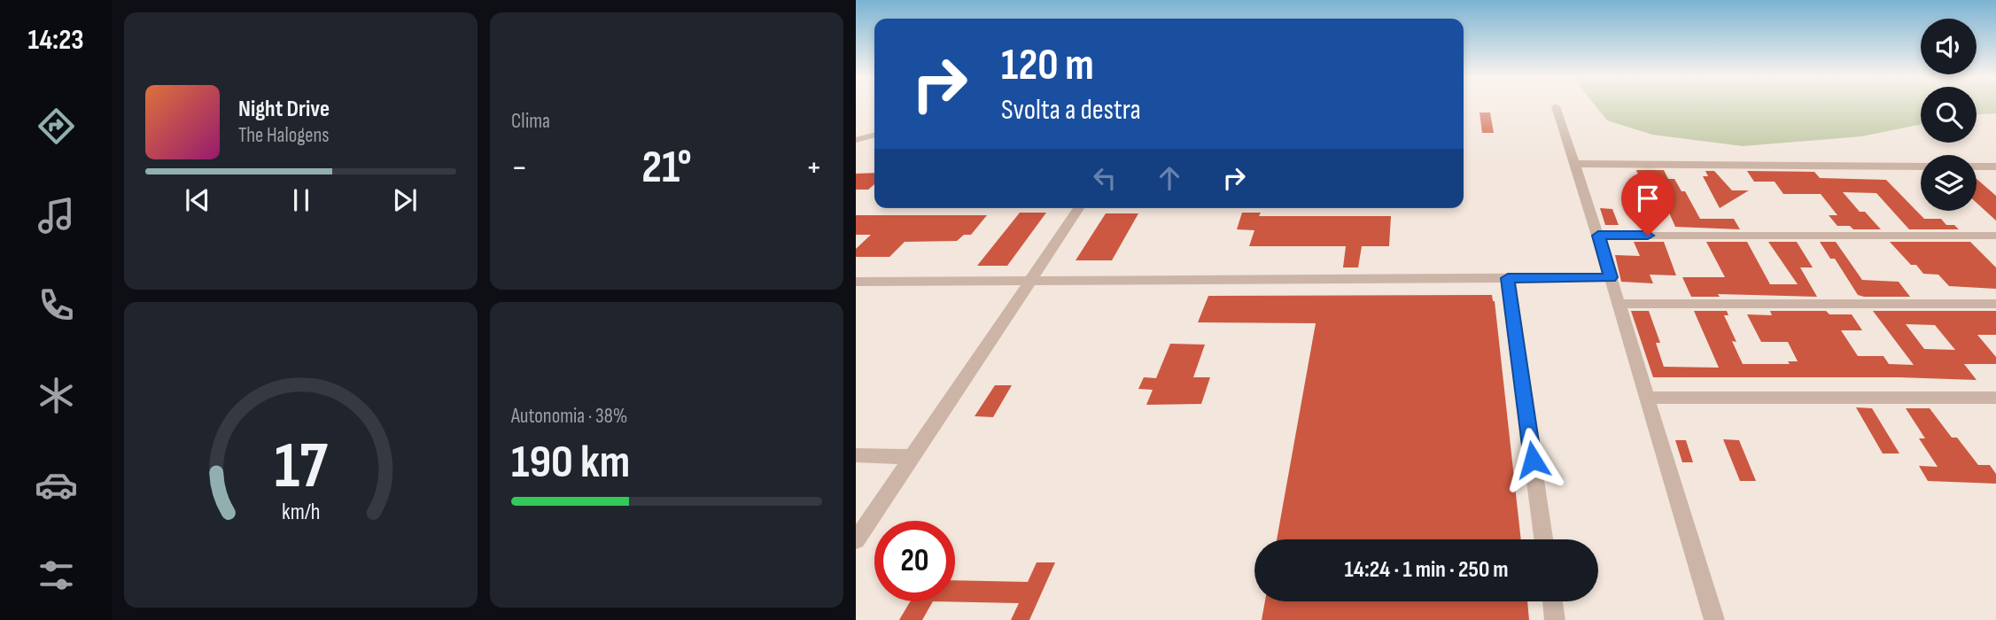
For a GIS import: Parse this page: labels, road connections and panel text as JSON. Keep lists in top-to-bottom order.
{
  "page": {
    "tabs": "14:23",
    "tile": [
      "Clima",
      ["Autonomia · 38%", "190 km"]
    ],
    "turn": ["120 m", "Svolta a destra"],
    "song": ["Night Drive", "The Halogens"],
    "heat": ["−", "21°", "+"],
    "limit": "20",
    "trip": "14:24 · 1 min · 250 m",
    "gauge": ["17", "km/h"]
  }
}
